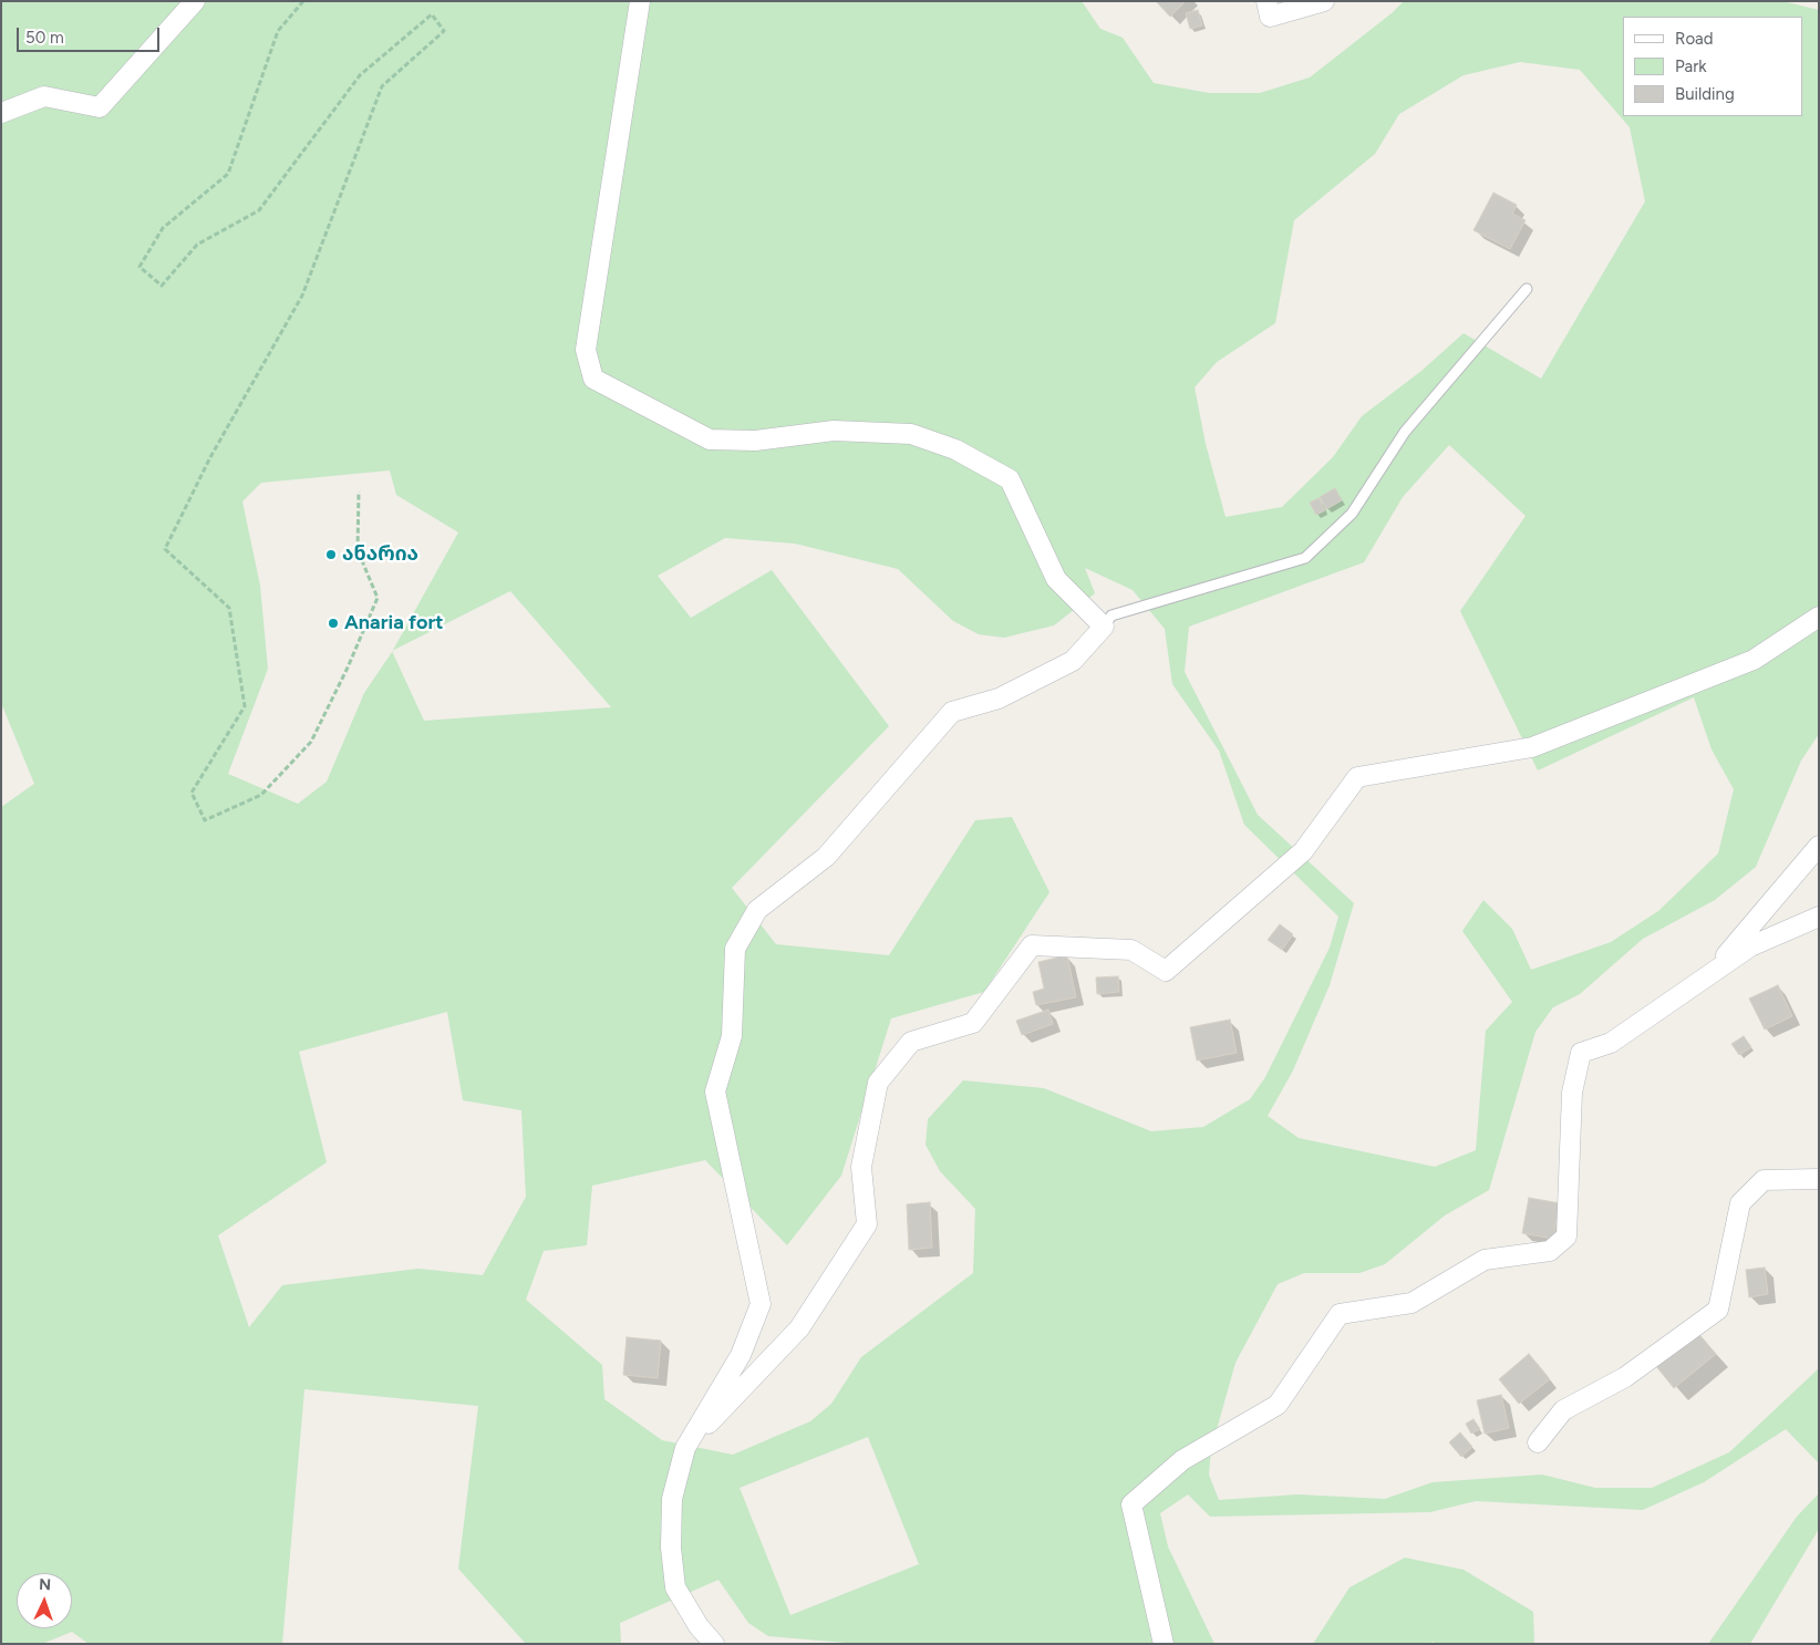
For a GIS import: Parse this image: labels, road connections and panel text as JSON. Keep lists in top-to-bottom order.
{
  "places": ["ანარია", "Anaria fort"],
  "legend": ["Road", "Park", "Building"],
  "scale_bar": "50 m",
  "north": "top"
}
